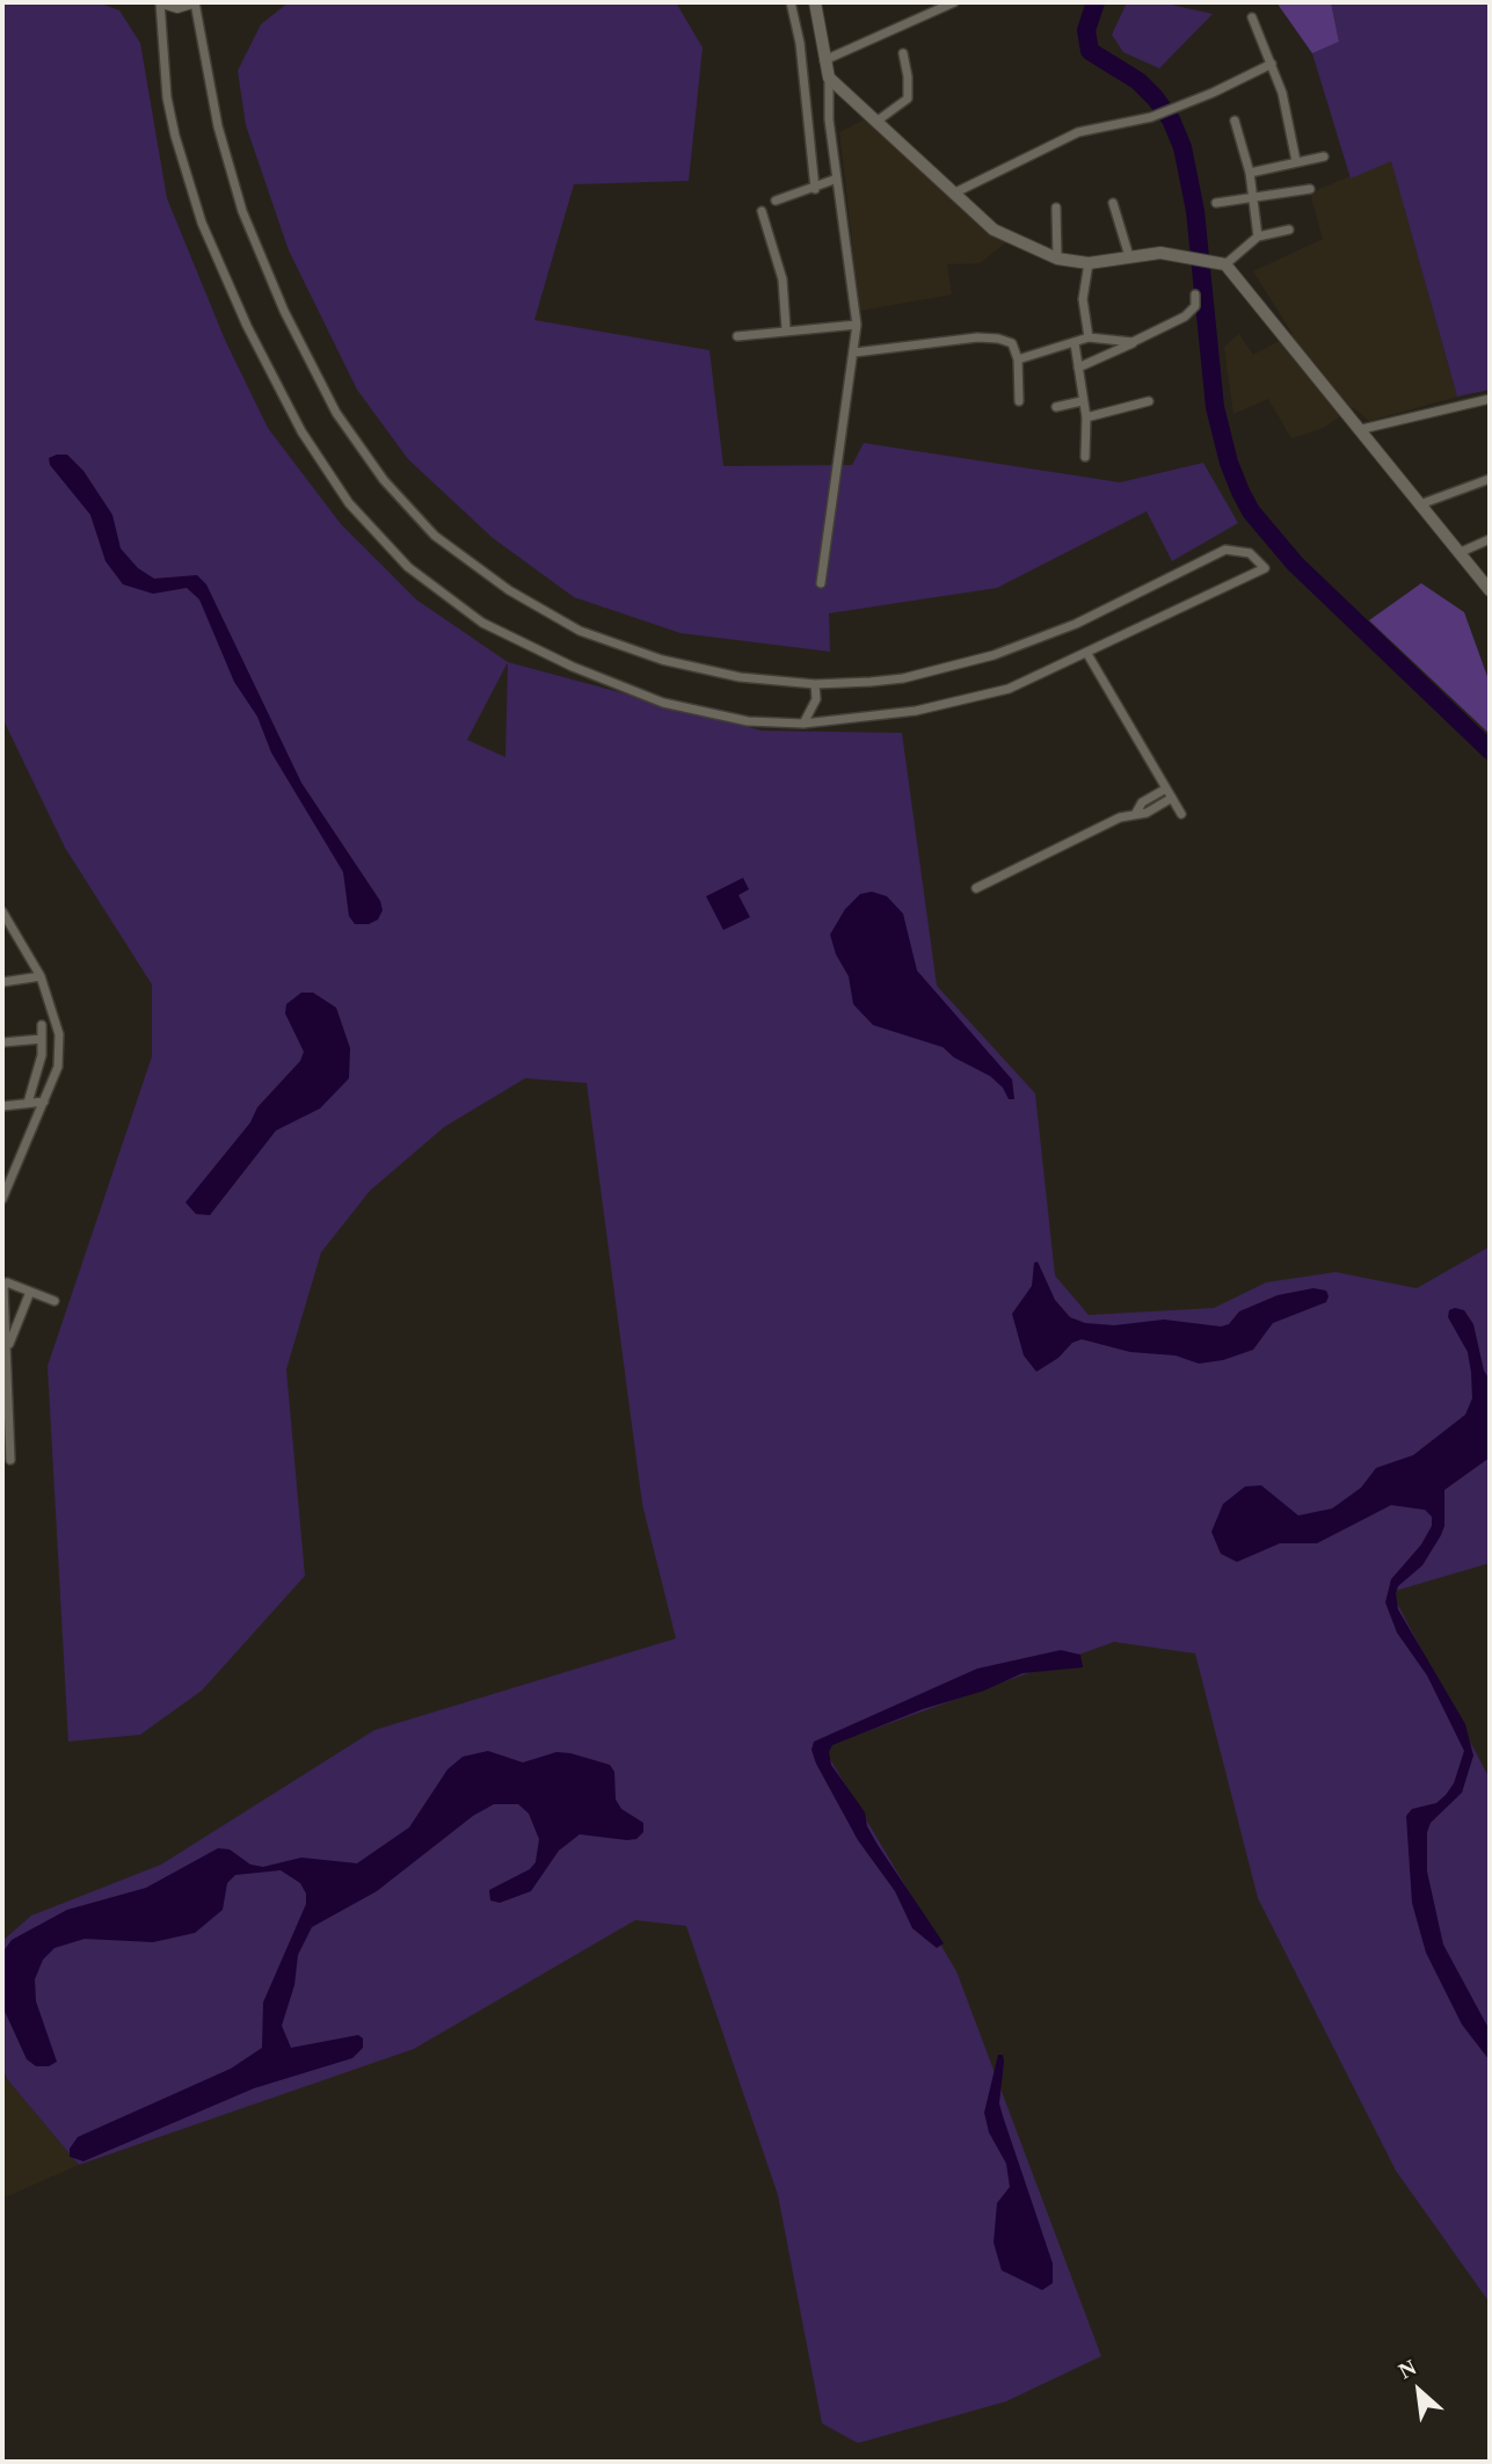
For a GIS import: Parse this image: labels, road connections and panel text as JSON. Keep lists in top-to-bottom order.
{
  "north": "top left"
}
